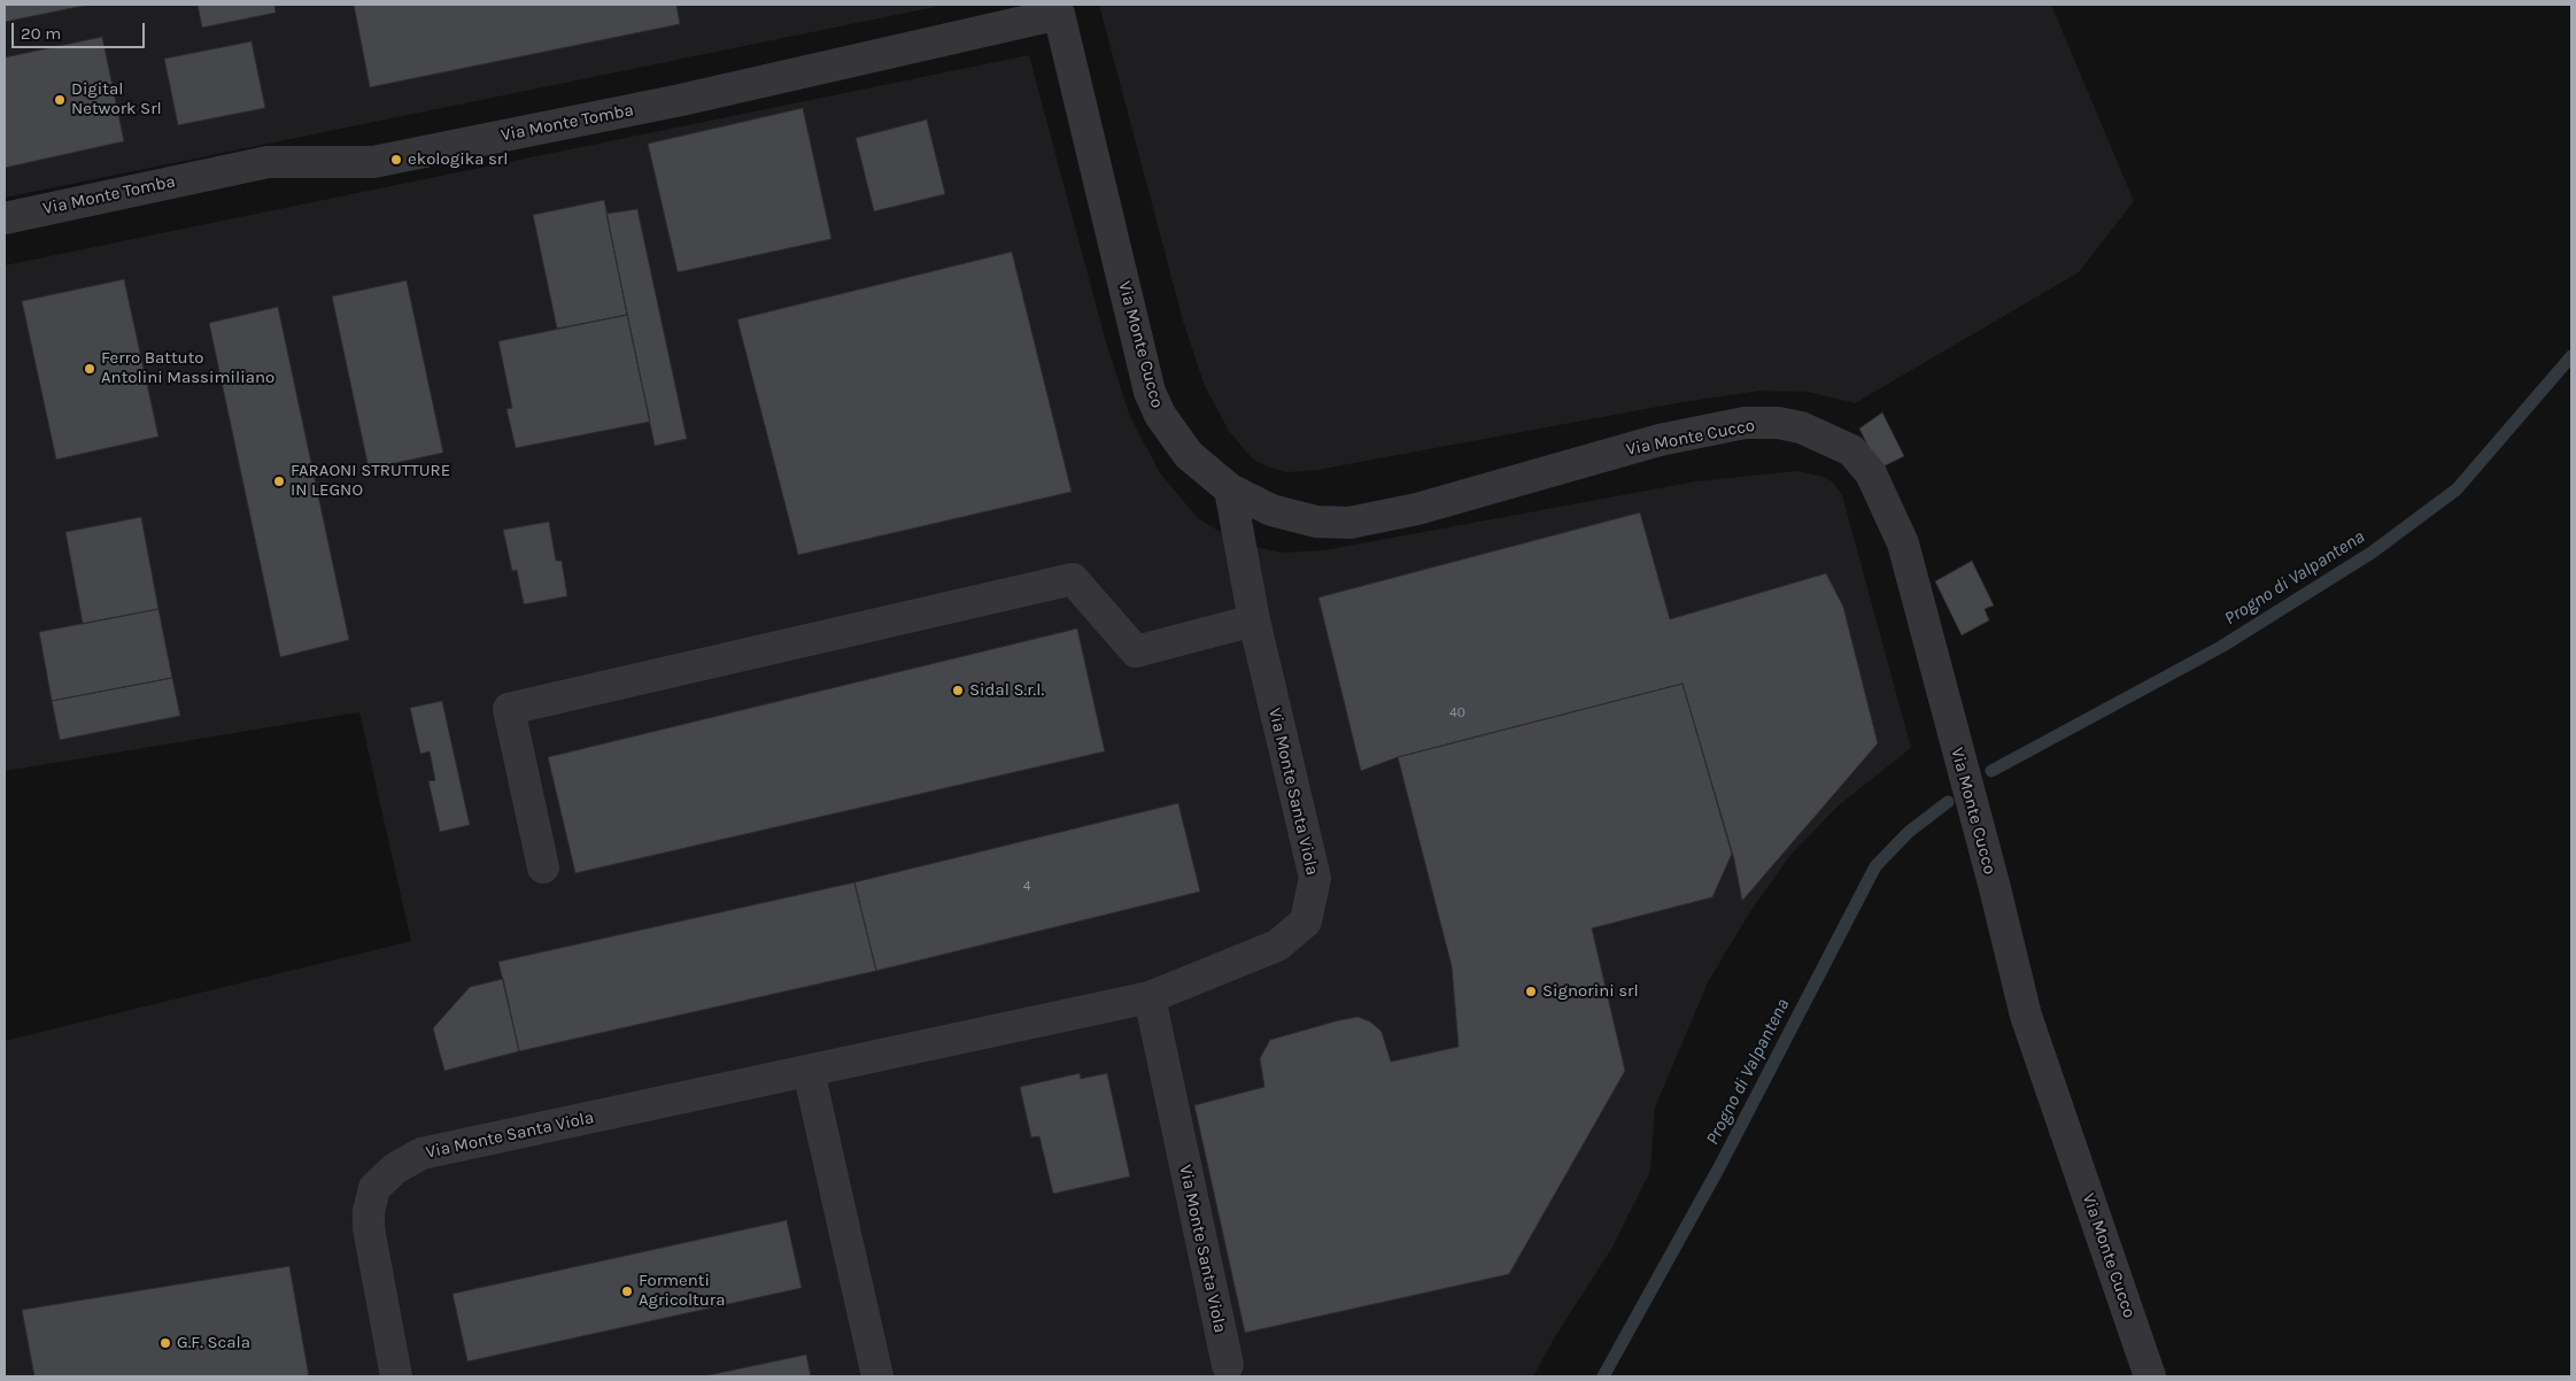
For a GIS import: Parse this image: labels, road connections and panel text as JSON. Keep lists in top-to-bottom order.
{
  "streets": {
    "street": ["Via Monte Tomba", "Via Monte Cucco", "Via Monte Santa Viola"]
  },
  "crossings": [
    ["Via Monte Tomba", "Via Monte Cucco"],
    ["Via Monte Cucco", "Via Monte Santa Viola"]
  ],
  "water": ["Progno di Valpantena"],
  "places": [
    "Digital Network Srl",
    "ekologika srl",
    "Ferro Battuto Antolini Massimiliano",
    "FARAONI STRUTTURE IN LEGNO",
    "Sidal S.r.l.",
    "Signorini srl",
    "Formenti Agricoltura",
    "G.F. Scala"
  ],
  "house_numbers": ["40", "4"],
  "scale_bar": "20 m"
}
